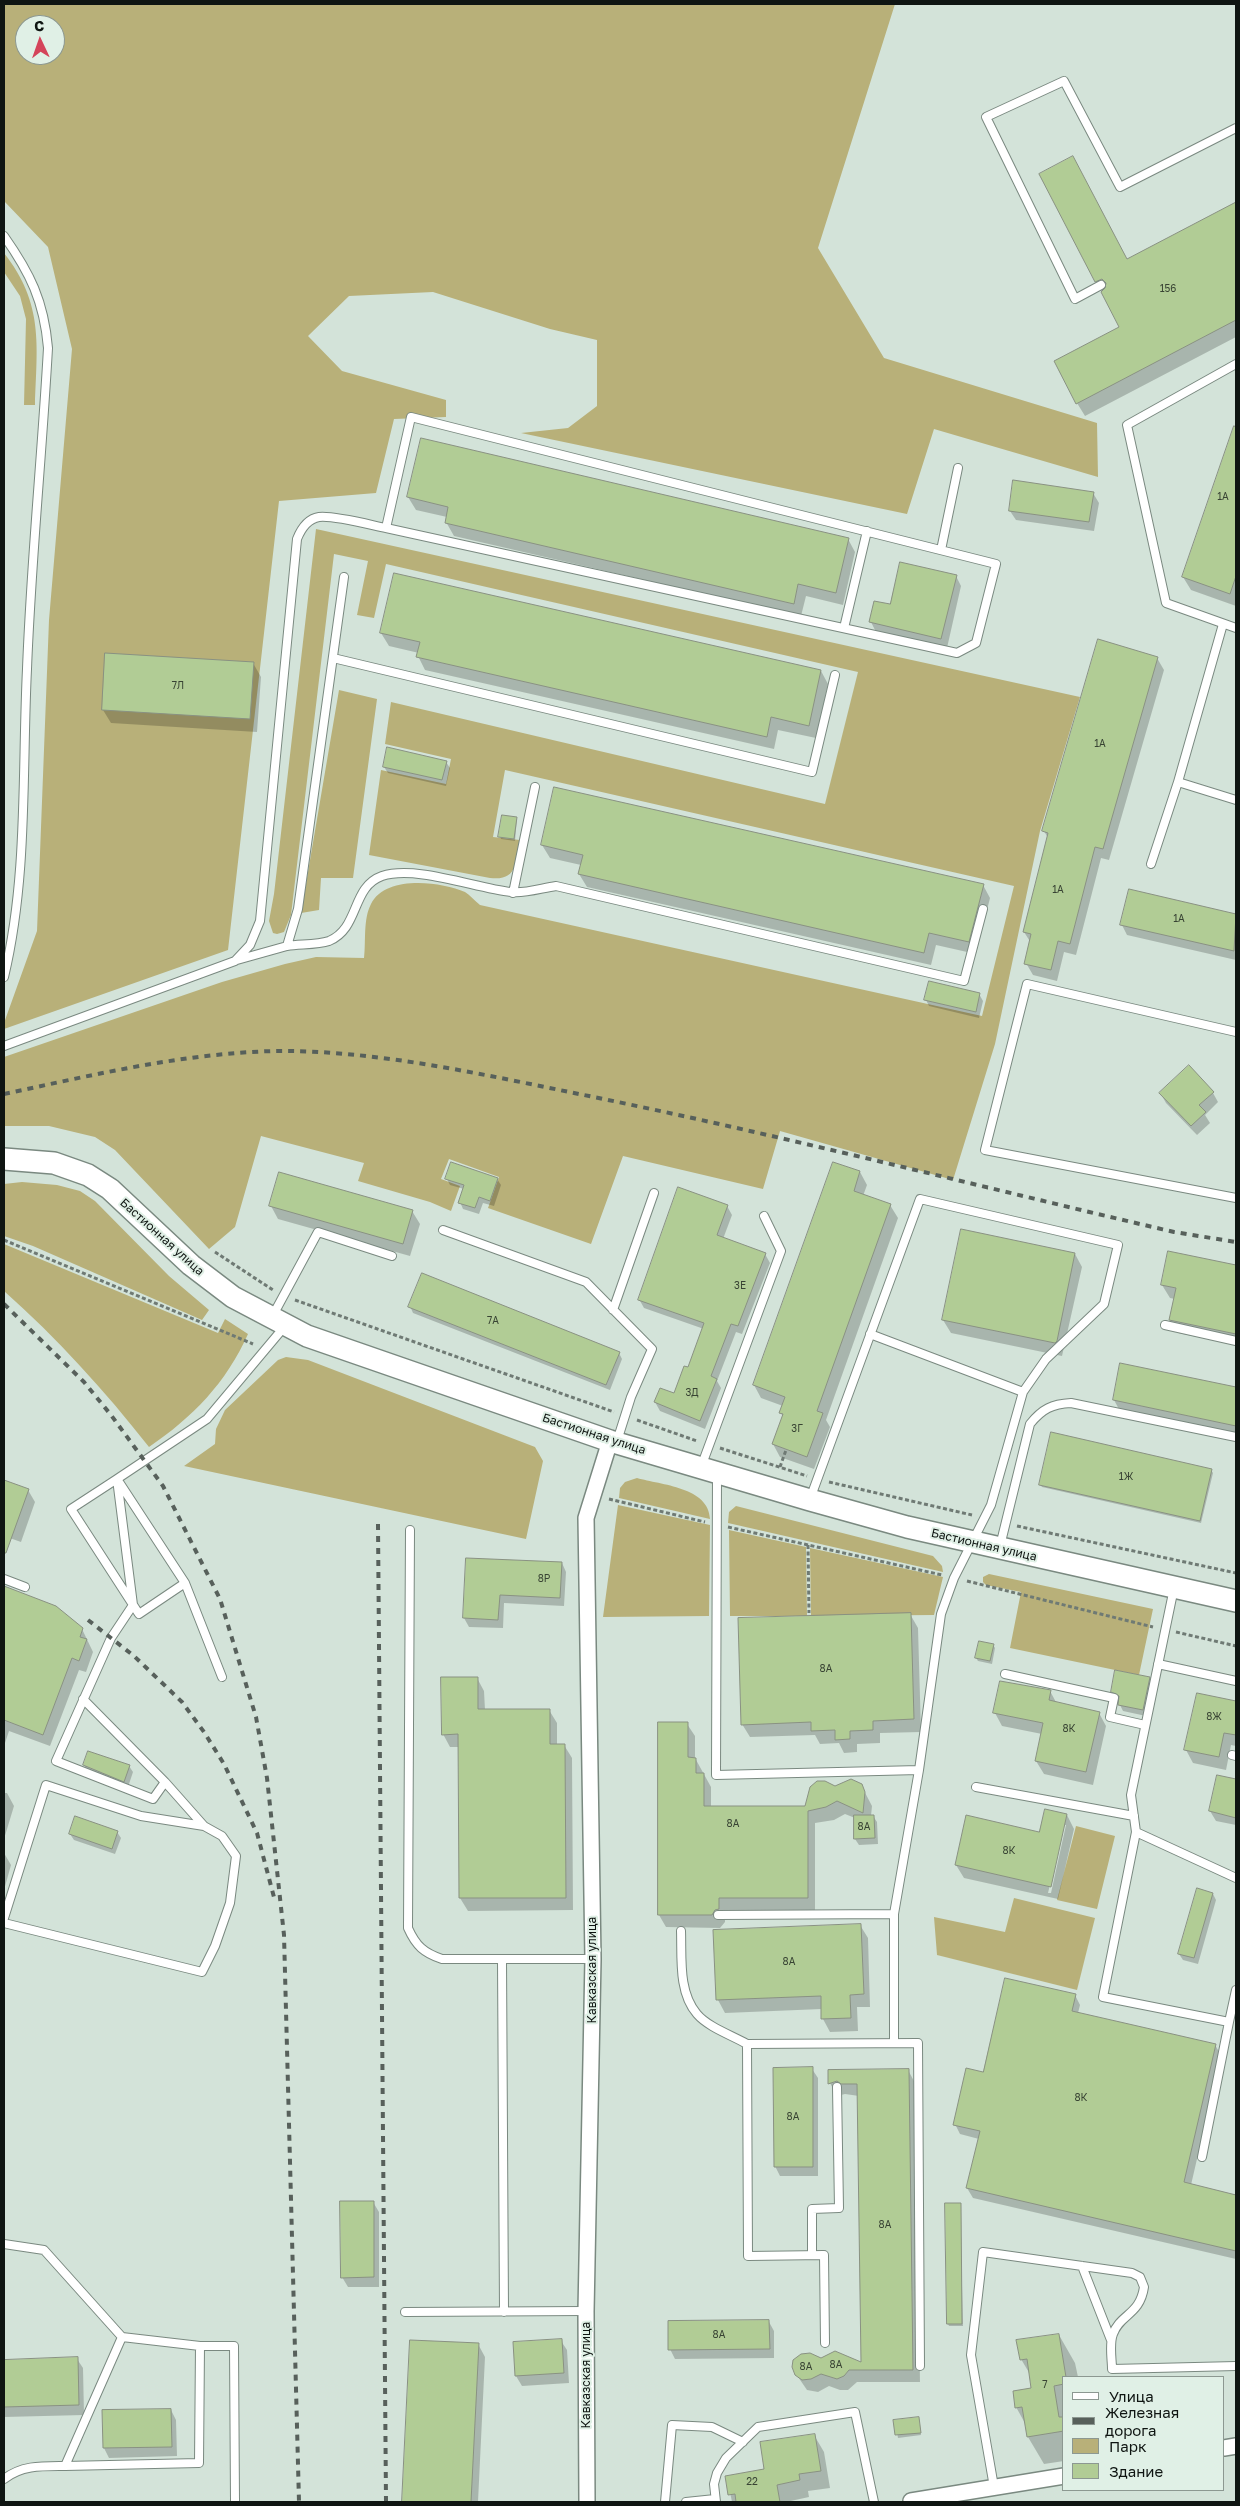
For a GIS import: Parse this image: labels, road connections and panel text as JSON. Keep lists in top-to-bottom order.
{
  "streets": {
    "main road": ["Бастионная улица"],
    "street": ["Кавказская улица"]
  },
  "crossings": [
    ["Бастионная улица", "Кавказская улица"]
  ],
  "house_numbers": [
    "156",
    "1А",
    "7Л",
    "1А",
    "1А",
    "1А",
    "3Е",
    "7А",
    "3Д",
    "3Г",
    "1Ж",
    "8Р",
    "8А",
    "8Ж",
    "8К",
    "8А",
    "8А",
    "8К",
    "8А",
    "8К",
    "8А",
    "8А",
    "8А",
    "8А",
    "8А",
    "7",
    "22"
  ],
  "legend": [
    "Улица",
    "Железная дорога",
    "Парк",
    "Здание"
  ],
  "north": "top"
}
